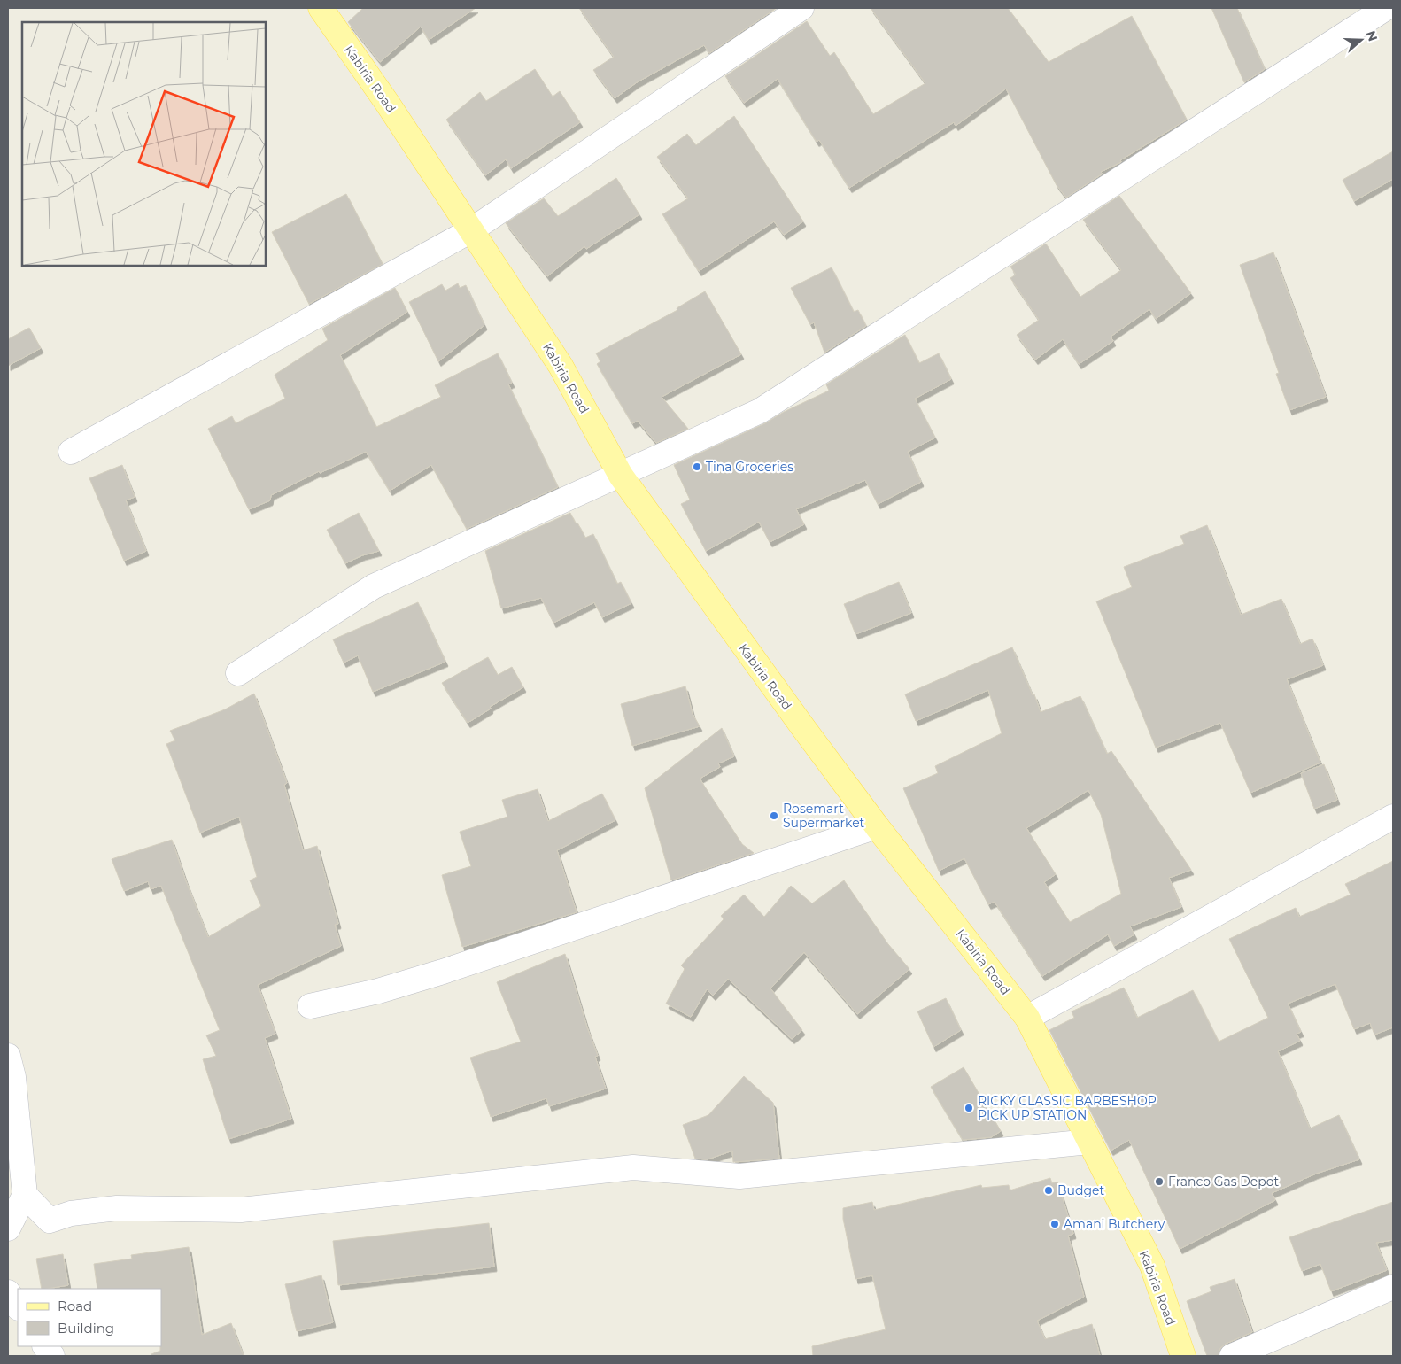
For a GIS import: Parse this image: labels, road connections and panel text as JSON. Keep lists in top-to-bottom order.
{
  "streets": {
    "main road": ["Kabiria Road"]
  },
  "places": [
    "Tina Groceries",
    "Rosemart Supermarket",
    "RICKY CLASSIC BARBESHOP PICK UP STATION",
    "Franco Gas Depot",
    "Budget",
    "Amani Butchery"
  ],
  "legend": ["Road", "Building"],
  "north": "right"
}
